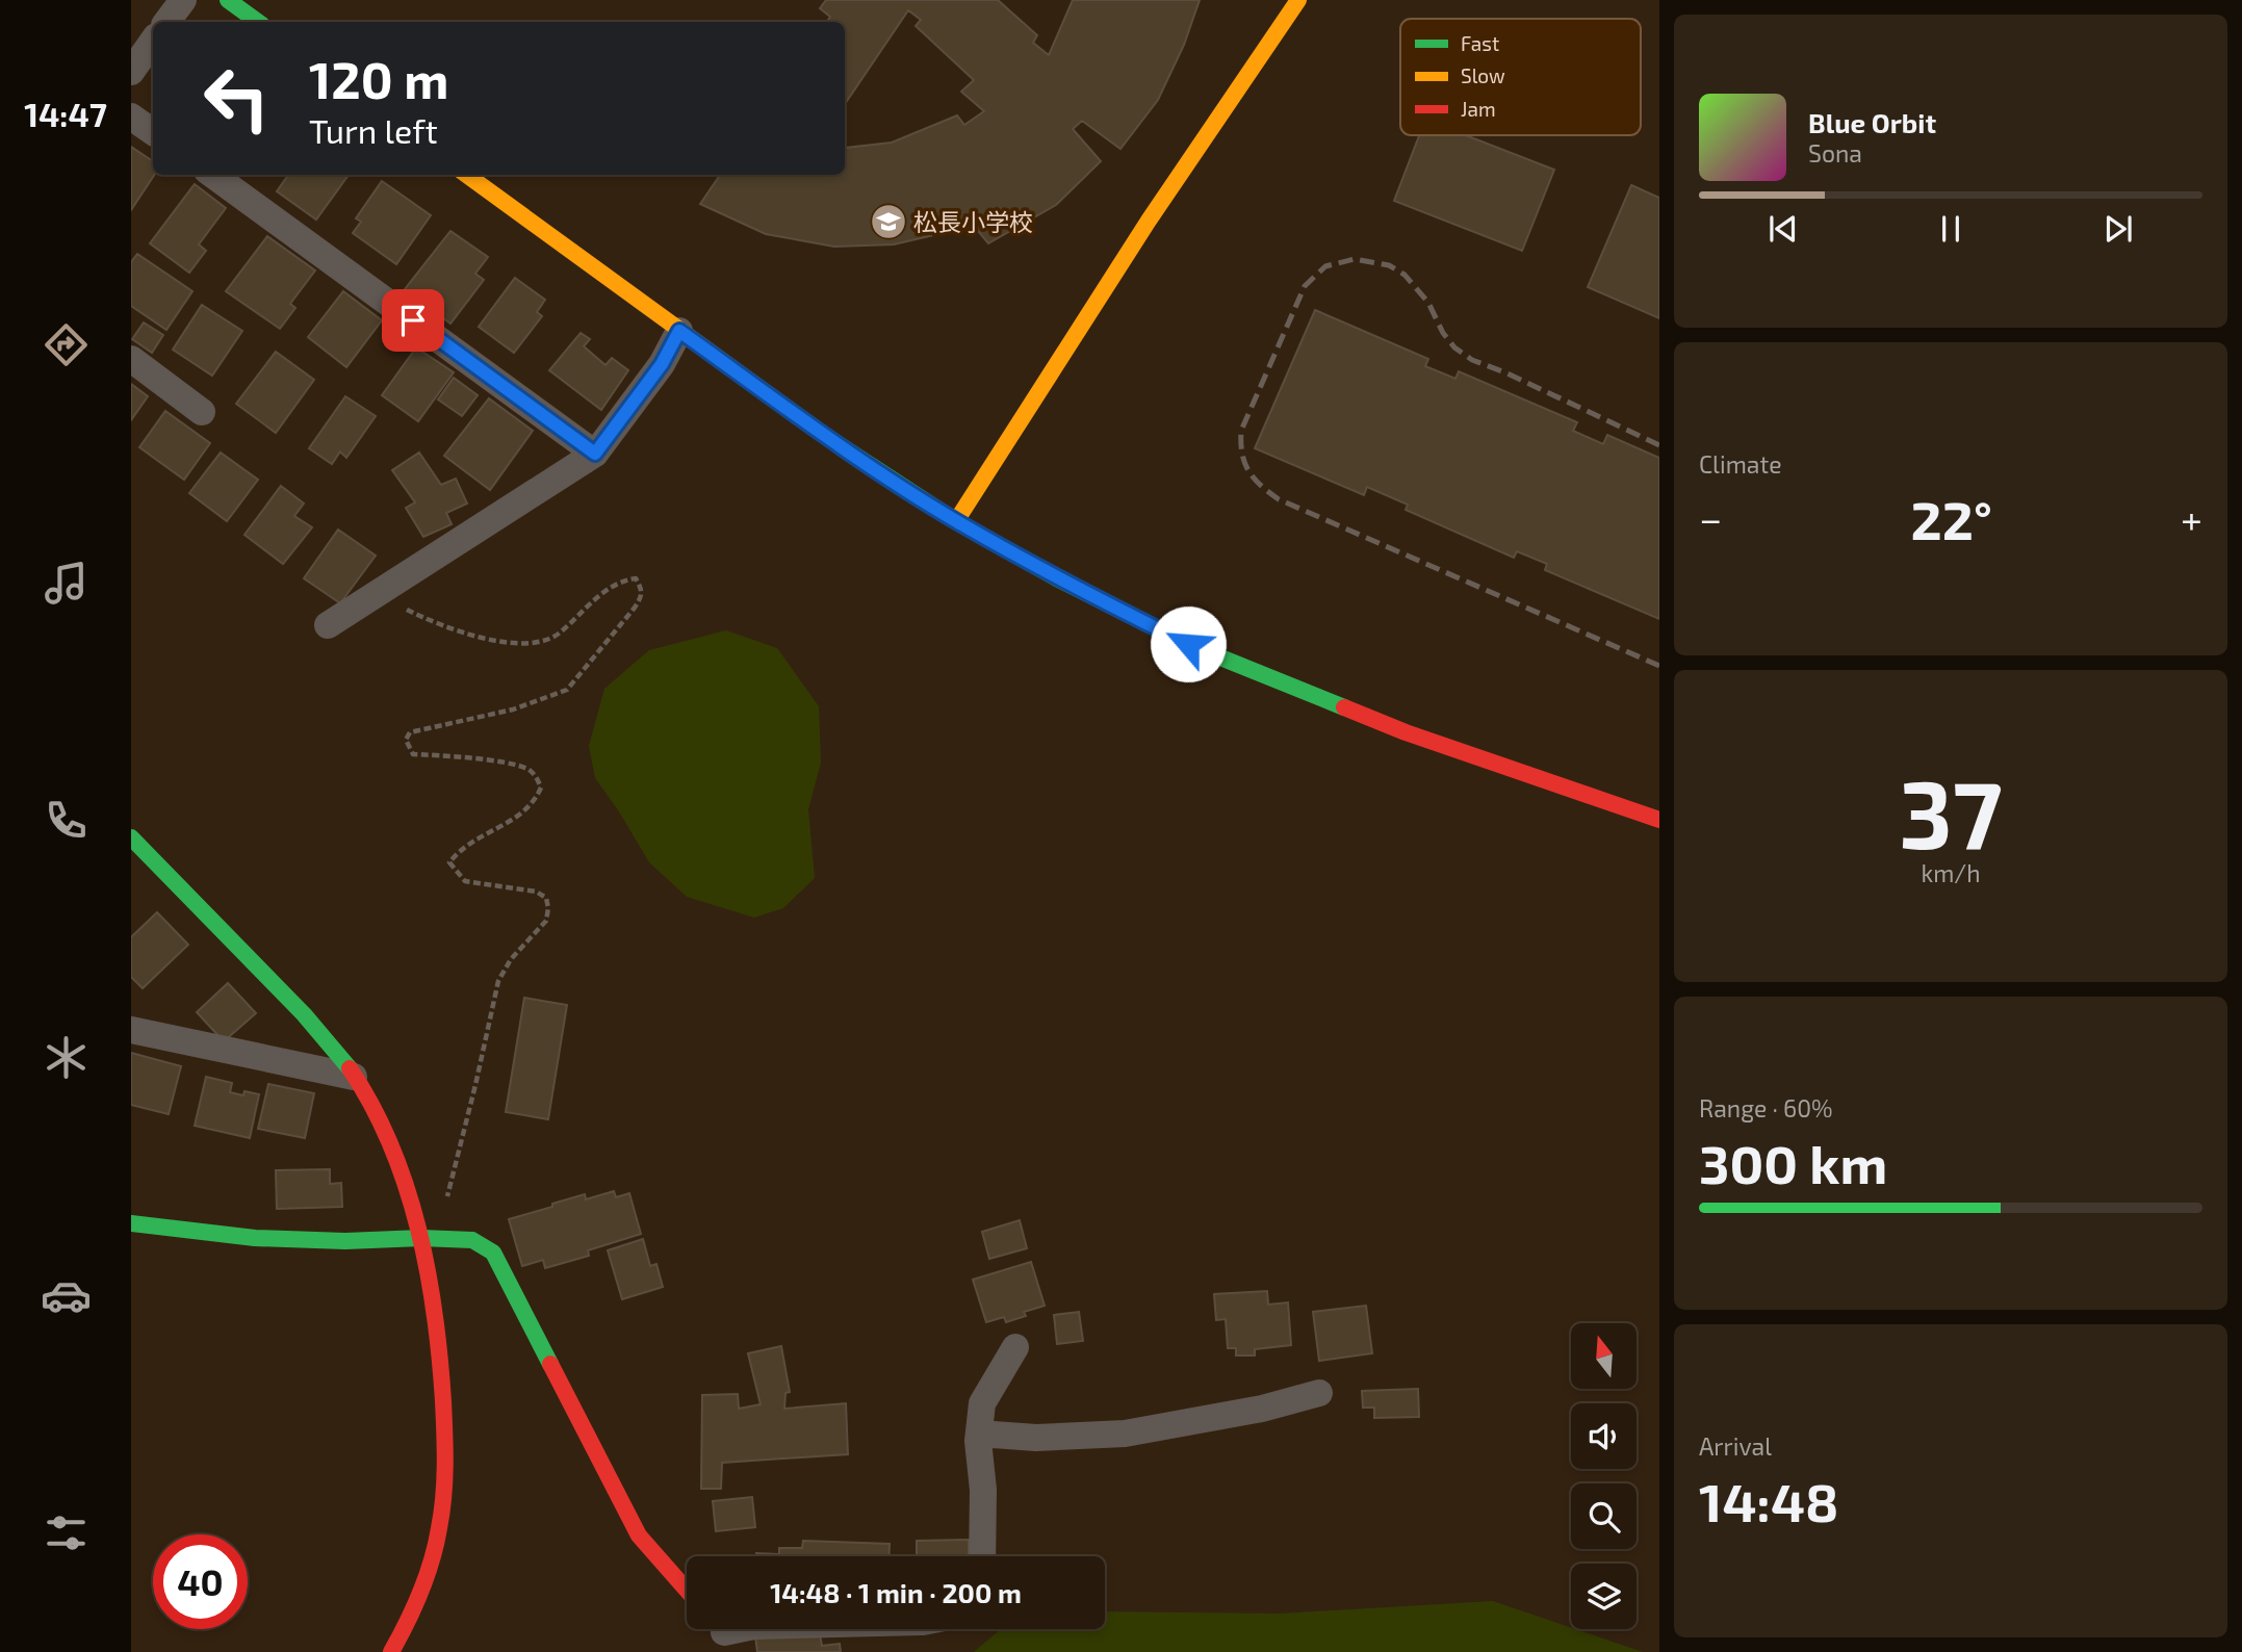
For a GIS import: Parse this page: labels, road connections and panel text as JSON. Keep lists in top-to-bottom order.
{
  "places": {
    "school or university": ["松長小学校"]
  },
  "legend": ["Fast", "Slow", "Jam"],
  "north": "top",
  "page": {
    "tabs": "14:47",
    "turn": ["120 m", "Turn left"],
    "song": ["Blue Orbit", "Sona"],
    "tile": [
      "Climate",
      ["37", "km/h"],
      ["Range · 60%", "300 km"],
      ["Arrival", "14:48"]
    ],
    "heat": ["−", "22°", "+"],
    "limit": "40",
    "trip": "14:48 · 1 min · 200 m"
  }
}
